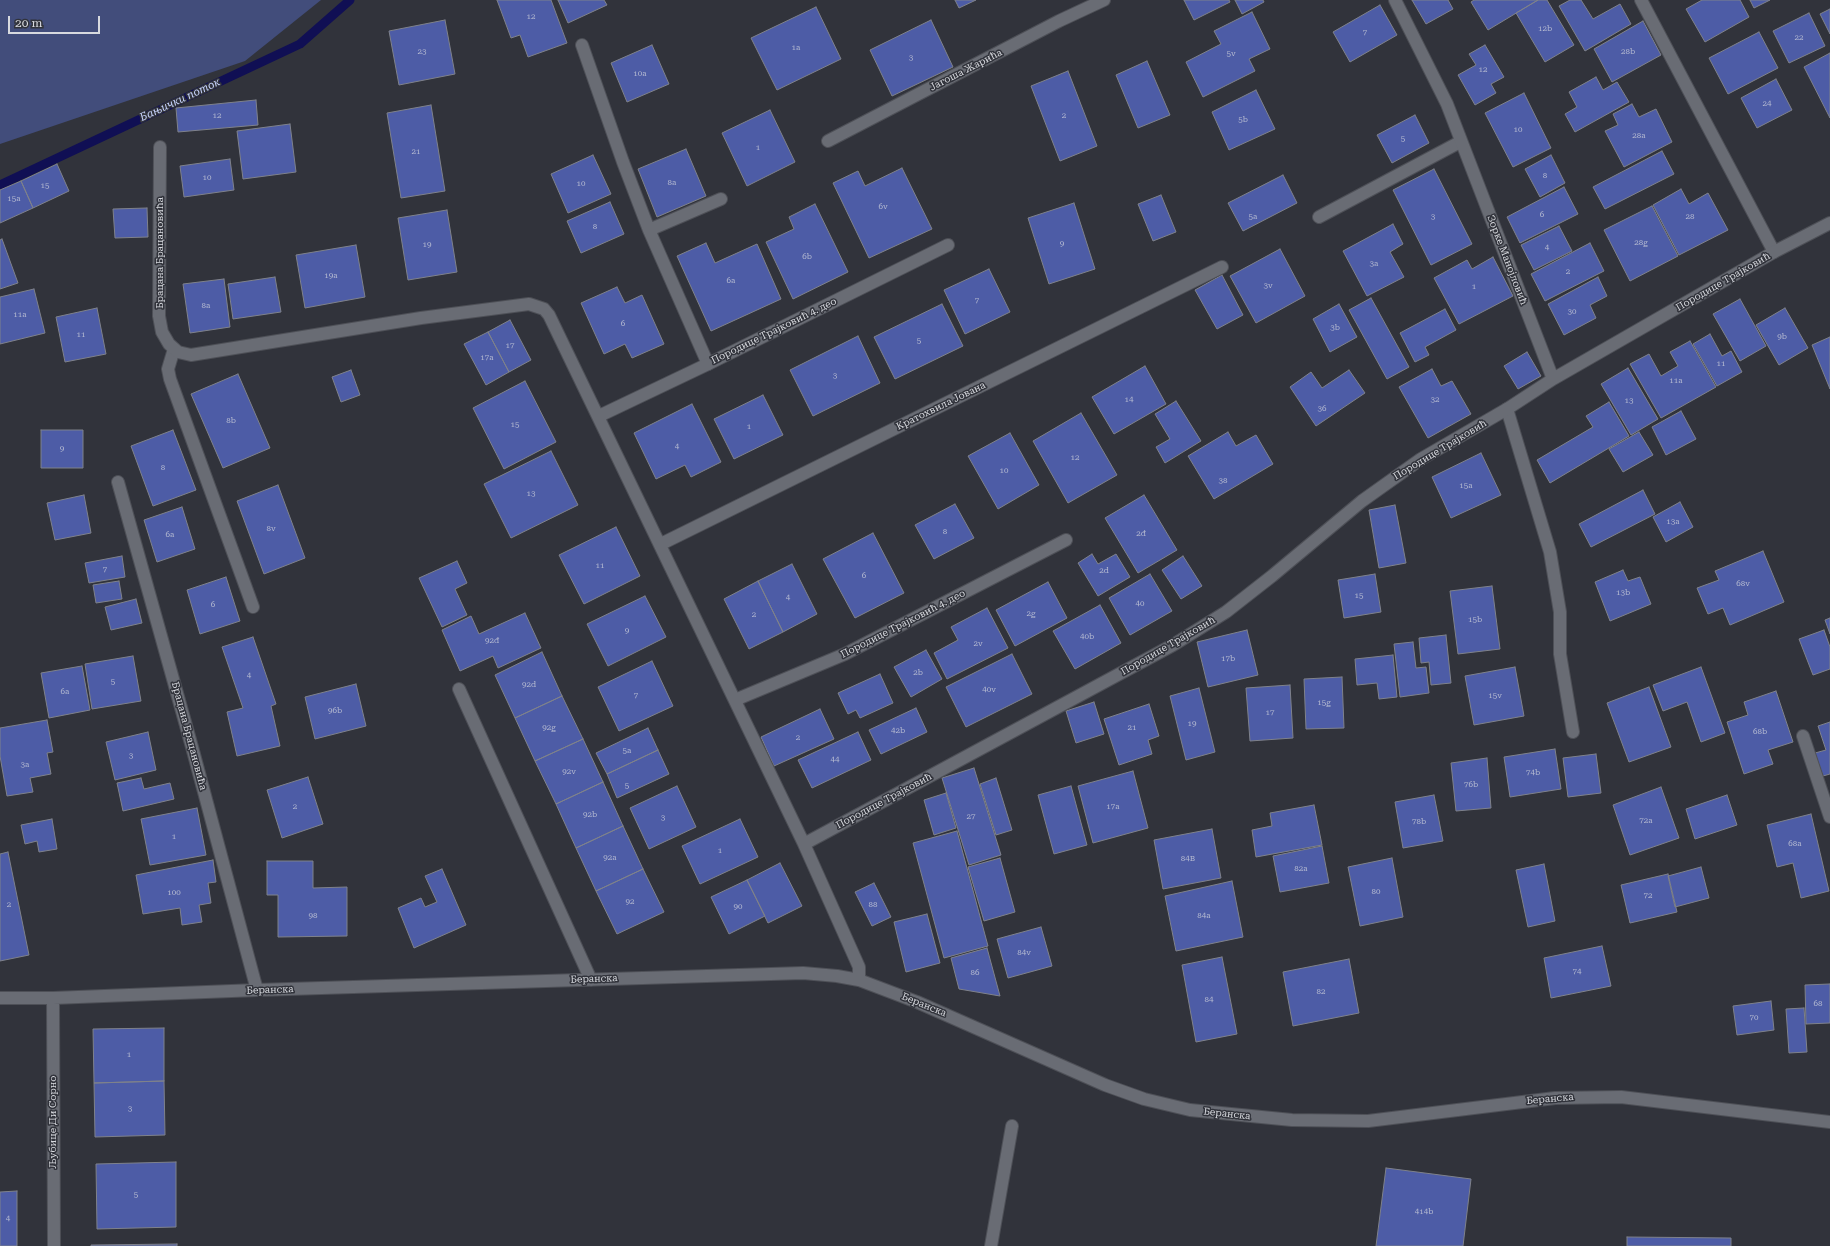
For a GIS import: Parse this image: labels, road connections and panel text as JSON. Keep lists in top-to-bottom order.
{
  "streets": {
    "street": [
      "Јагоша Жарића",
      "Брацана Брацановића",
      "Зорке Манојловић",
      "Породице Трајковић",
      "Породице Трајковић 4. део",
      "Кратохвила Јована",
      "Беранска",
      "Љубице Ди Сорно"
    ]
  },
  "crossings": [
    ["Брацана Брацановића", "Беранска"],
    ["Зорке Манојловић", "Породице Трајковић"],
    ["Беранска", "Љубице Ди Сорно"]
  ],
  "water": ["Бањички поток"],
  "house_numbers": [
    "12",
    "12b",
    "7",
    "22",
    "1a",
    "23",
    "28b",
    "5v",
    "3",
    "12",
    "10a",
    "24",
    "12",
    "2",
    "5b",
    "10",
    "28a",
    "5",
    "1",
    "21",
    "8",
    "10",
    "8a",
    "10",
    "15",
    "15a",
    "6v",
    "6",
    "5a",
    "3",
    "28",
    "8",
    "28g",
    "9",
    "19",
    "4",
    "6b",
    "3a",
    "2",
    "19a",
    "6a",
    "3v",
    "1",
    "7",
    "8a",
    "30",
    "11a",
    "6",
    "3b",
    "11",
    "9b",
    "5",
    "17",
    "17a",
    "11",
    "3",
    "11a",
    "14",
    "32",
    "13",
    "36",
    "8b",
    "15",
    "1",
    "4",
    "9",
    "12",
    "8",
    "10",
    "38",
    "15a",
    "13",
    "13a",
    "8v",
    "8",
    "2đ",
    "6a",
    "11",
    "7",
    "2d",
    "6",
    "68v",
    "13b",
    "15",
    "4",
    "40",
    "6",
    "2g",
    "2",
    "15b",
    "9",
    "40b",
    "92đ",
    "2v",
    "17b",
    "2b",
    "4",
    "5",
    "92d",
    "40v",
    "6a",
    "7",
    "15v",
    "15g",
    "96b",
    "17",
    "19",
    "92g",
    "21",
    "42b",
    "68b",
    "2",
    "5a",
    "3",
    "44",
    "3a",
    "92v",
    "74b",
    "76b",
    "5",
    "2",
    "17a",
    "92b",
    "27",
    "3",
    "72a",
    "78b",
    "1",
    "68a",
    "1",
    "92a",
    "84B",
    "82a",
    "80",
    "100",
    "72",
    "92",
    "2",
    "88",
    "90",
    "98",
    "84a",
    "84v",
    "74",
    "86",
    "82",
    "84",
    "68",
    "70",
    "1",
    "3",
    "5",
    "414b",
    "4"
  ],
  "scale_bar": "20 m"
}
